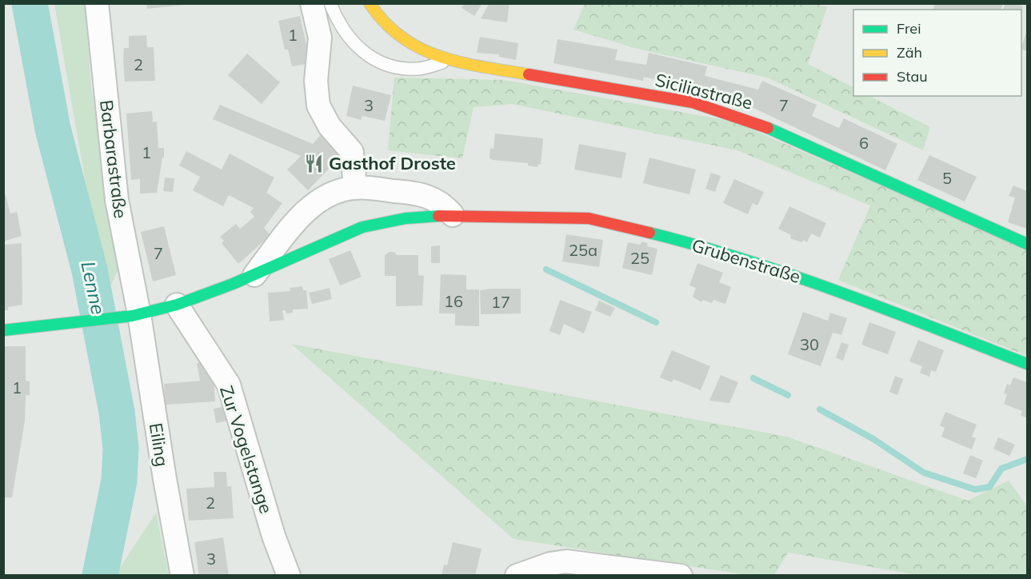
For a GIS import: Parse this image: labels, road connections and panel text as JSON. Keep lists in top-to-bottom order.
{
  "streets": {
    "main road": ["Siciliastraße", "Grubenstraße"],
    "street": ["Barbarastraße", "Eiling", "Zur Vogelstange"]
  },
  "crossings": [
    ["Barbarastraße", "Grubenstraße"],
    ["Barbarastraße", "Eiling"],
    ["Grubenstraße", "Eiling"],
    ["Grubenstraße", "Zur Vogelstange"]
  ],
  "water": ["Lenne"],
  "places": {
    "restaurant": ["Gasthof Droste"]
  },
  "house_numbers": [
    "1",
    "2",
    "3",
    "7",
    "6",
    "1",
    "5",
    "25a",
    "7",
    "25",
    "16",
    "17",
    "30",
    "1",
    "2",
    "3"
  ],
  "legend": ["Frei", "Zäh", "Stau"]
}
